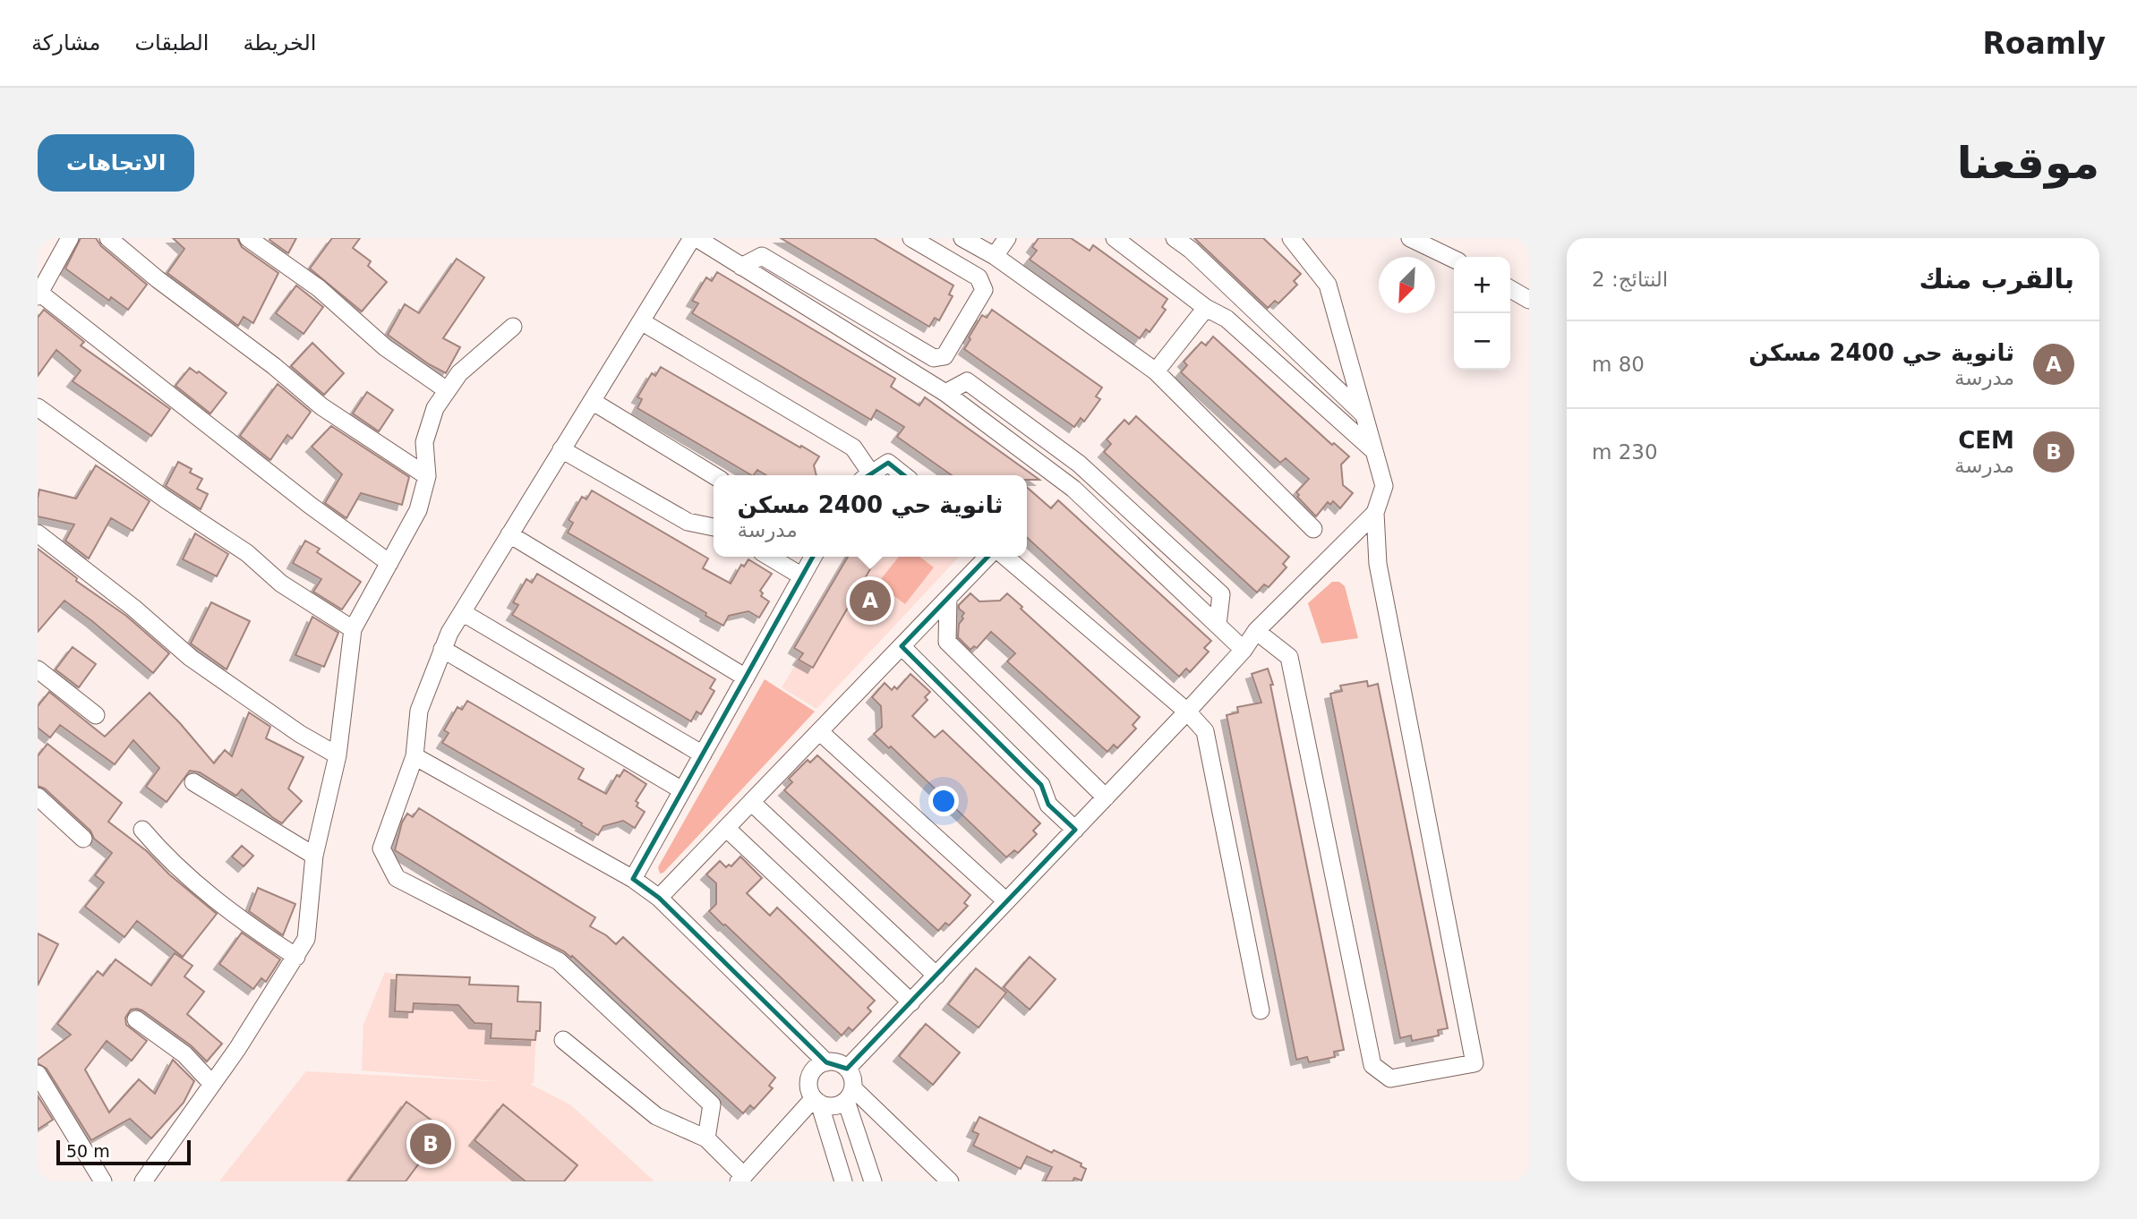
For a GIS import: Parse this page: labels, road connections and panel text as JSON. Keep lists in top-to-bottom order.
{
  "scale_bar": "50 m",
  "north": "bottom left",
  "page": {
    "header": "Roamly",
    "nav": ["الخريطة", "الطبقات", "مشاركة"],
    "buttons": "الاتجاهات",
    "title": "موقعنا",
    "heading": ["بالقرب منك", "النتائج: 2"],
    "map_buttons": ["+", "−"],
    "list": [
      {
        "mark": "A",
        "name": "ثانوية حي 2400 مسكن",
        "note": "مدرسة",
        "value": "80 m"
      },
      {
        "mark": "B",
        "name": "CEM",
        "note": "مدرسة",
        "value": "230 m"
      }
    ],
    "popup": ["ثانوية حي 2400 مسكن", "مدرسة"],
    "pins": ["A", "B"],
    "scale": "50 m"
  }
}
